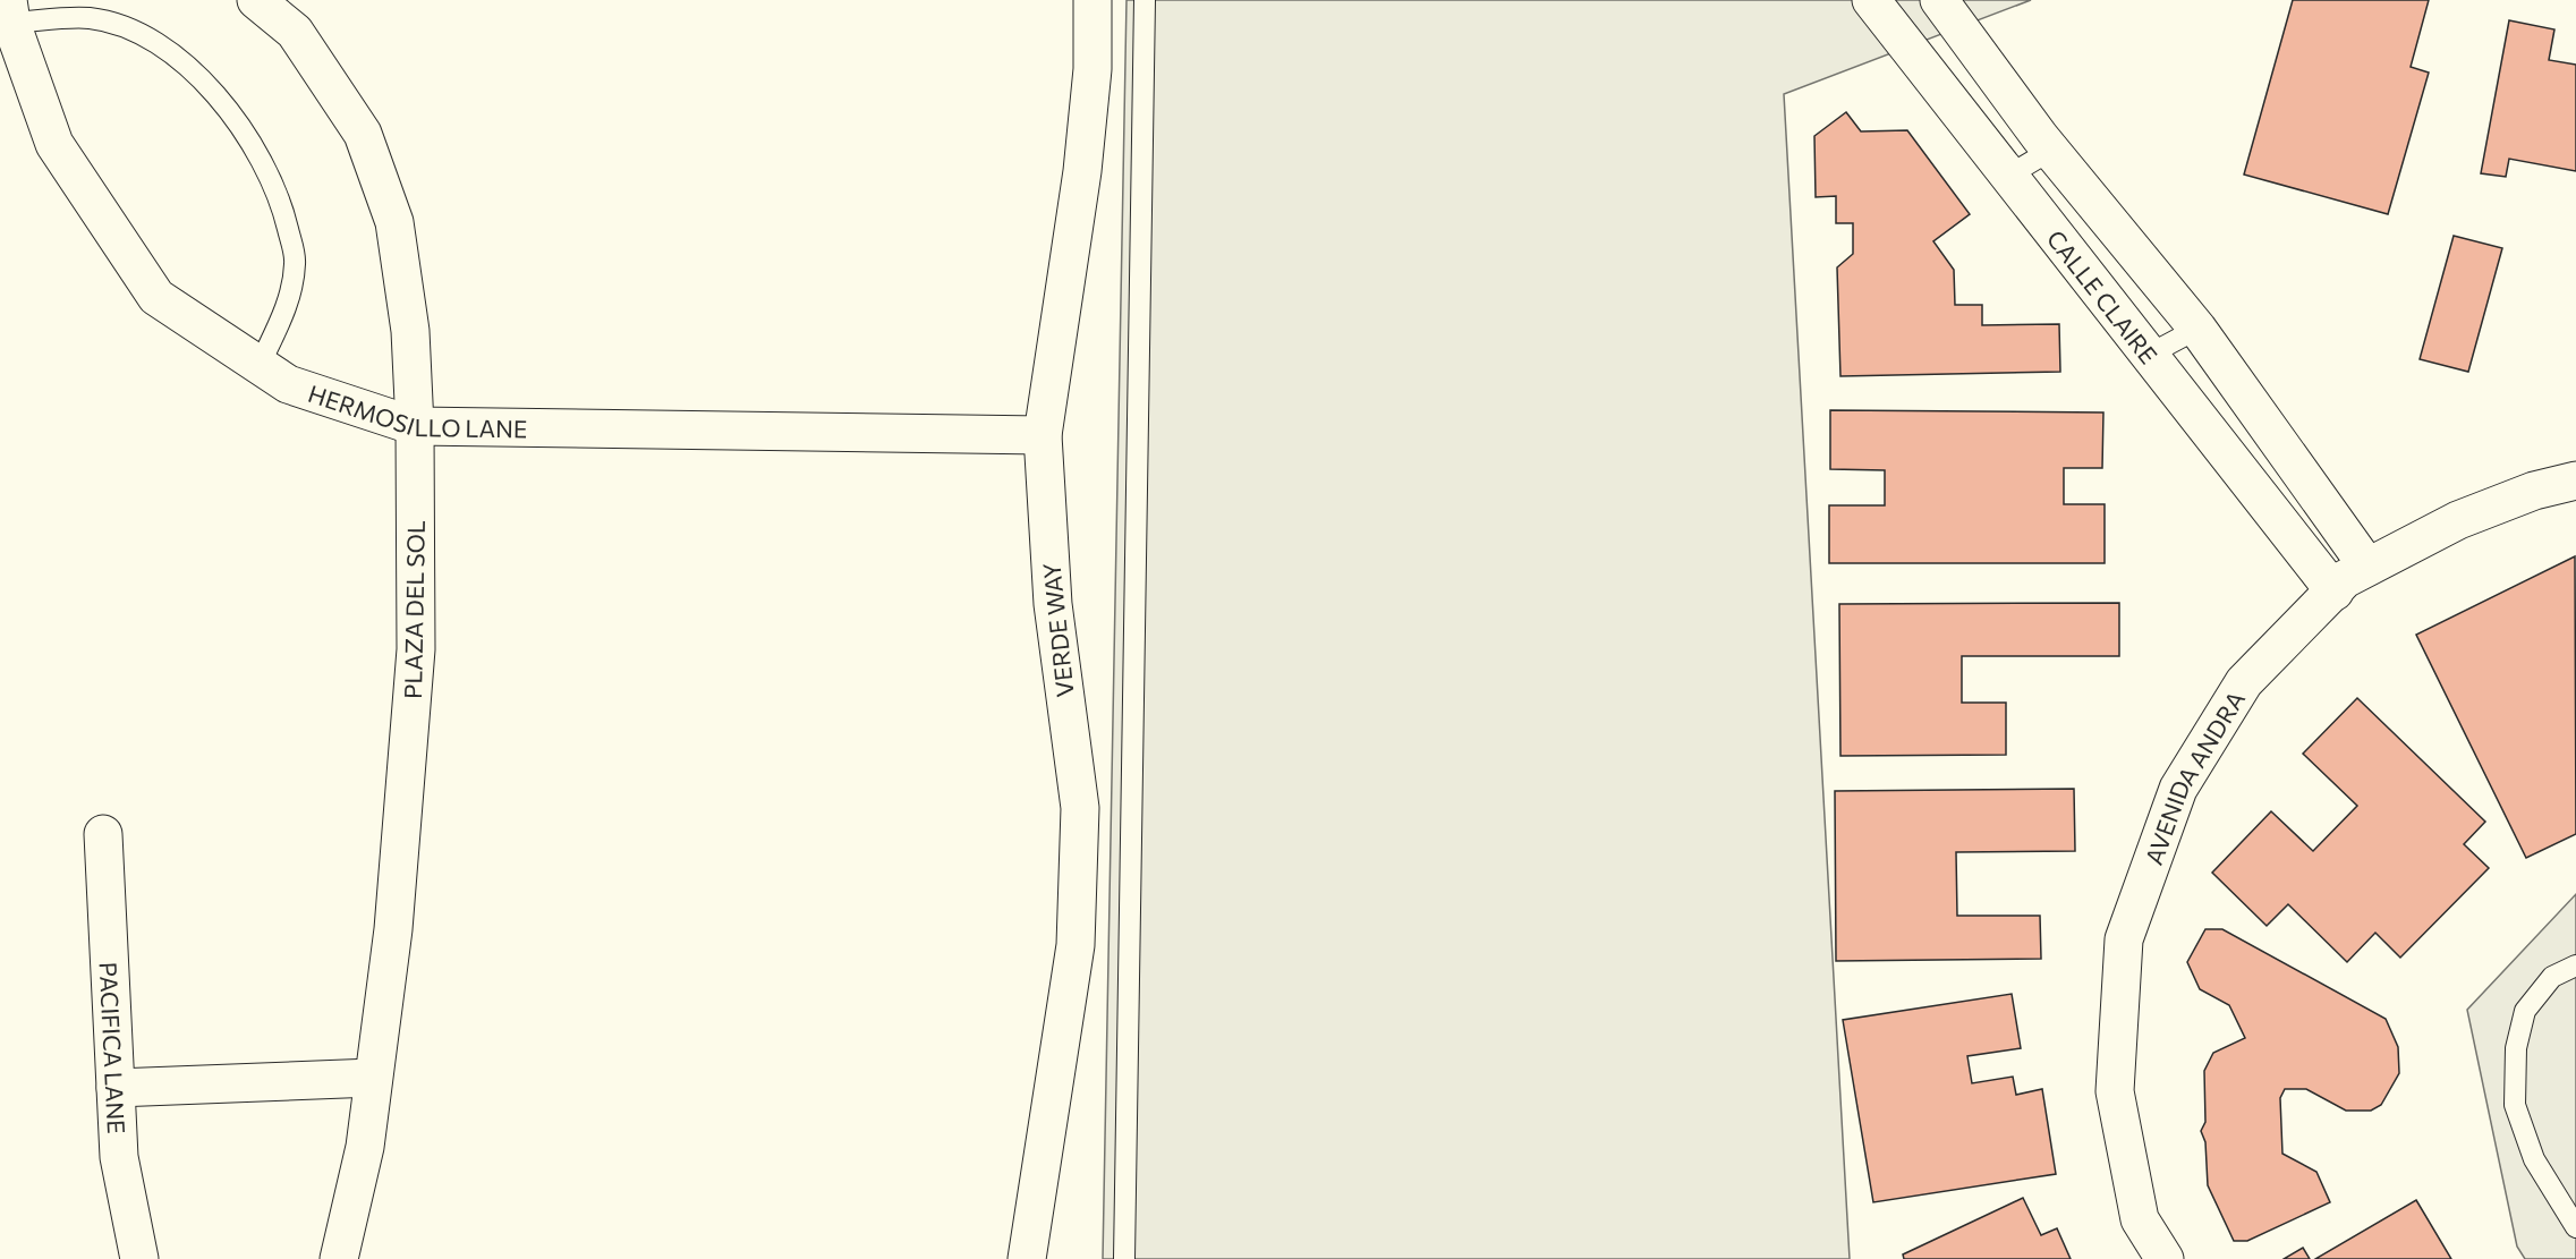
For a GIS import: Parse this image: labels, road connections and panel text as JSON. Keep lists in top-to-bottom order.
{
  "streets": {
    "street": [
      "CALLE CLAIRE",
      "HERMOSILLO LANE",
      "PLAZA DEL SOL",
      "VERDE WAY",
      "AVENIDA ANDRA",
      "PACIFICA LANE"
    ]
  },
  "crossings": [
    ["CALLE CLAIRE", "AVENIDA ANDRA"],
    ["HERMOSILLO LANE", "PLAZA DEL SOL"],
    ["HERMOSILLO LANE", "VERDE WAY"]
  ]
}
